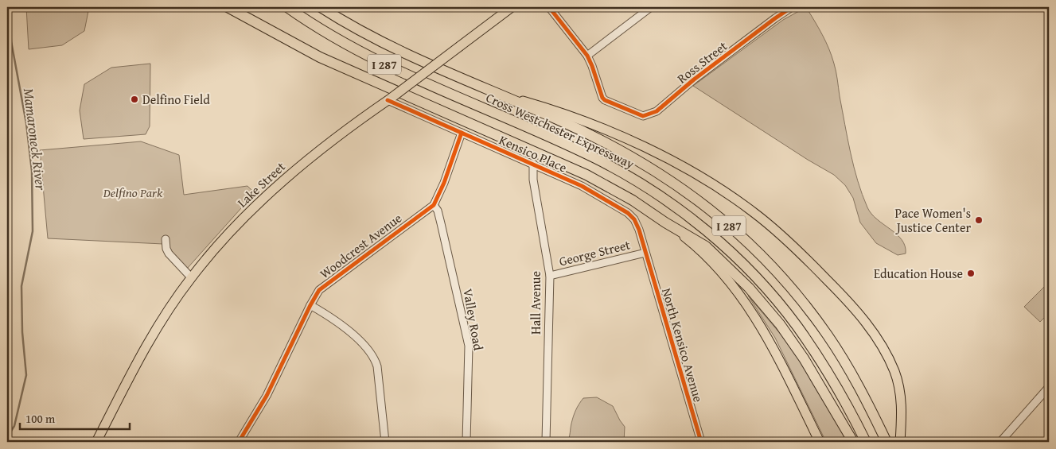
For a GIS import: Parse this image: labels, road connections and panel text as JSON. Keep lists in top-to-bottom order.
{
  "streets": {
    "highway": ["I 287", "Cross Westchester Expressway"],
    "main road": ["Lake Street"],
    "street": [
      "Ross Street",
      "Kensico Place",
      "Woodcrest Avenue",
      "George Street",
      "Hall Avenue",
      "Valley Road",
      "North Kensico Avenue"
    ]
  },
  "crossings": [
    ["Kensico Place", "Lake Street"],
    ["Kensico Place", "Woodcrest Avenue"],
    ["Kensico Place", "George Street"],
    ["Kensico Place", "Hall Avenue"],
    ["Kensico Place", "North Kensico Avenue"],
    ["Woodcrest Avenue", "Valley Road"],
    ["George Street", "Hall Avenue"],
    ["George Street", "North Kensico Avenue"]
  ],
  "water": ["Mamaroneck River"],
  "parks": ["Delfino Park"],
  "places": ["Delfino Field", "Pace Women's Justice Center", "Education House"],
  "scale_bar": "100 m"
}
